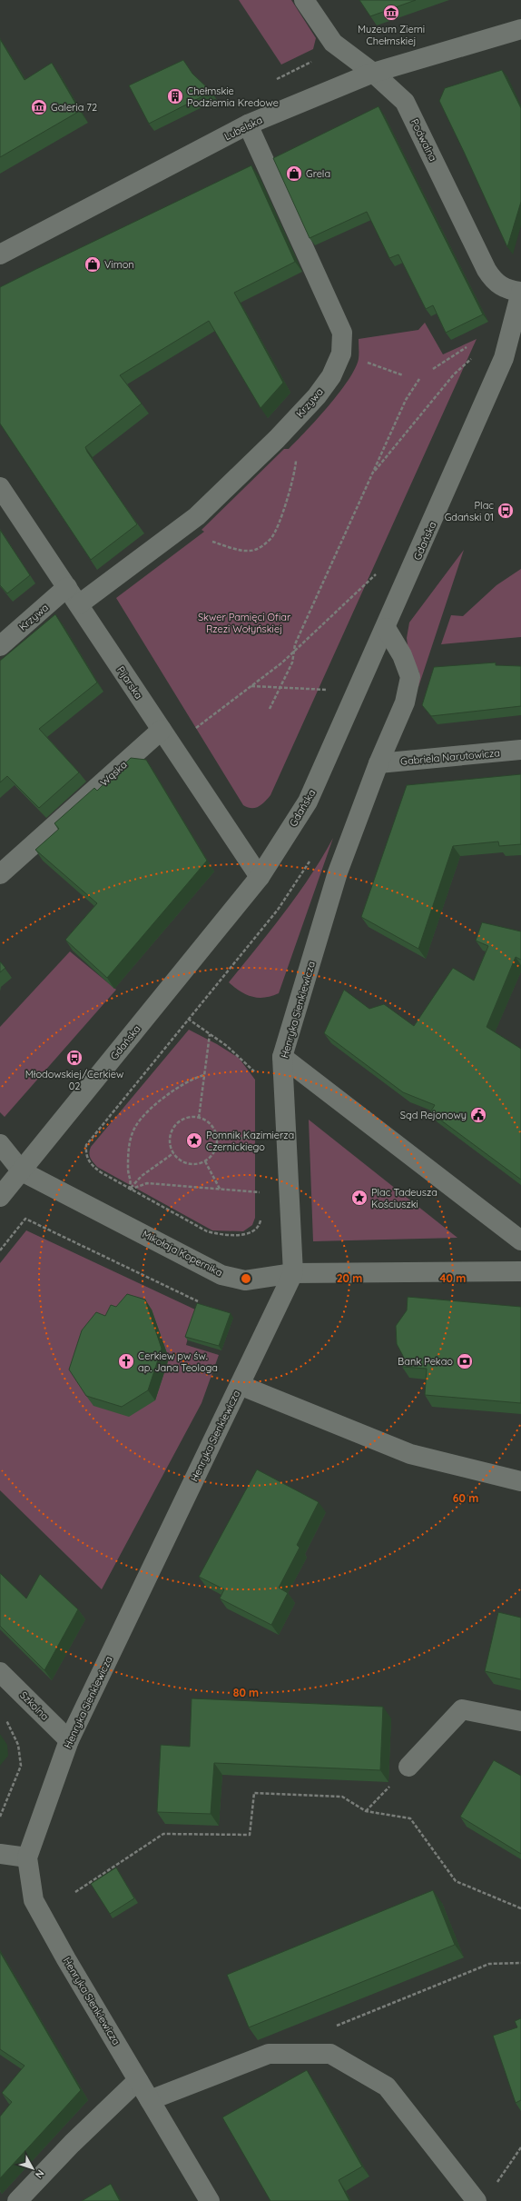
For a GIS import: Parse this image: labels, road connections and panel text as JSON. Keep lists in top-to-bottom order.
{
  "streets": {
    "street": [
      "Lubelska",
      "Podwalna",
      "Krzywa",
      "Gdańska",
      "Pijarska",
      "Gabriela Narutowicza",
      "Wąska",
      "Henryka Sienkiewicza",
      "Mikołaja Kopernika",
      "Szkolna"
    ]
  },
  "crossings": [
    ["Lubelska", "Podwalna"],
    ["Lubelska", "Krzywa"],
    ["Podwalna", "Gdańska"],
    ["Krzywa", "Pijarska"],
    ["Gdańska", "Pijarska"],
    ["Gdańska", "Henryka Sienkiewicza"],
    ["Gdańska", "Mikołaja Kopernika"],
    ["Pijarska", "Wąska"],
    ["Gabriela Narutowicza", "Henryka Sienkiewicza"],
    ["Henryka Sienkiewicza", "Mikołaja Kopernika"],
    ["Henryka Sienkiewicza", "Szkolna"]
  ],
  "parks": ["Skwer Pamięci Ofiar Rzezi Wołyńskiej"],
  "places": {
    "museum": ["Muzeum Ziemi Chełmskiej", "Galeria 72"],
    "building": ["Chełmskie Podziemia Kredowe"],
    "shop": ["Grela", "Vimon"],
    "bus stop": ["Plac Gdański 01", "Młodowskiej/Cerkiew 02"],
    "public building": ["Sąd Rejonowy"],
    "place": ["Pomnik Kazimierza Czernickiego", "Plac Tadeusza Kościuszki"],
    "church": ["Cerkiew pw św. ap. Jana Teologa"],
    "bank": ["Bank Pekao"]
  },
  "north": "bottom right",
  "rings": [
    "20 m",
    "40 m",
    "60 m",
    "80 m"
  ]
}
